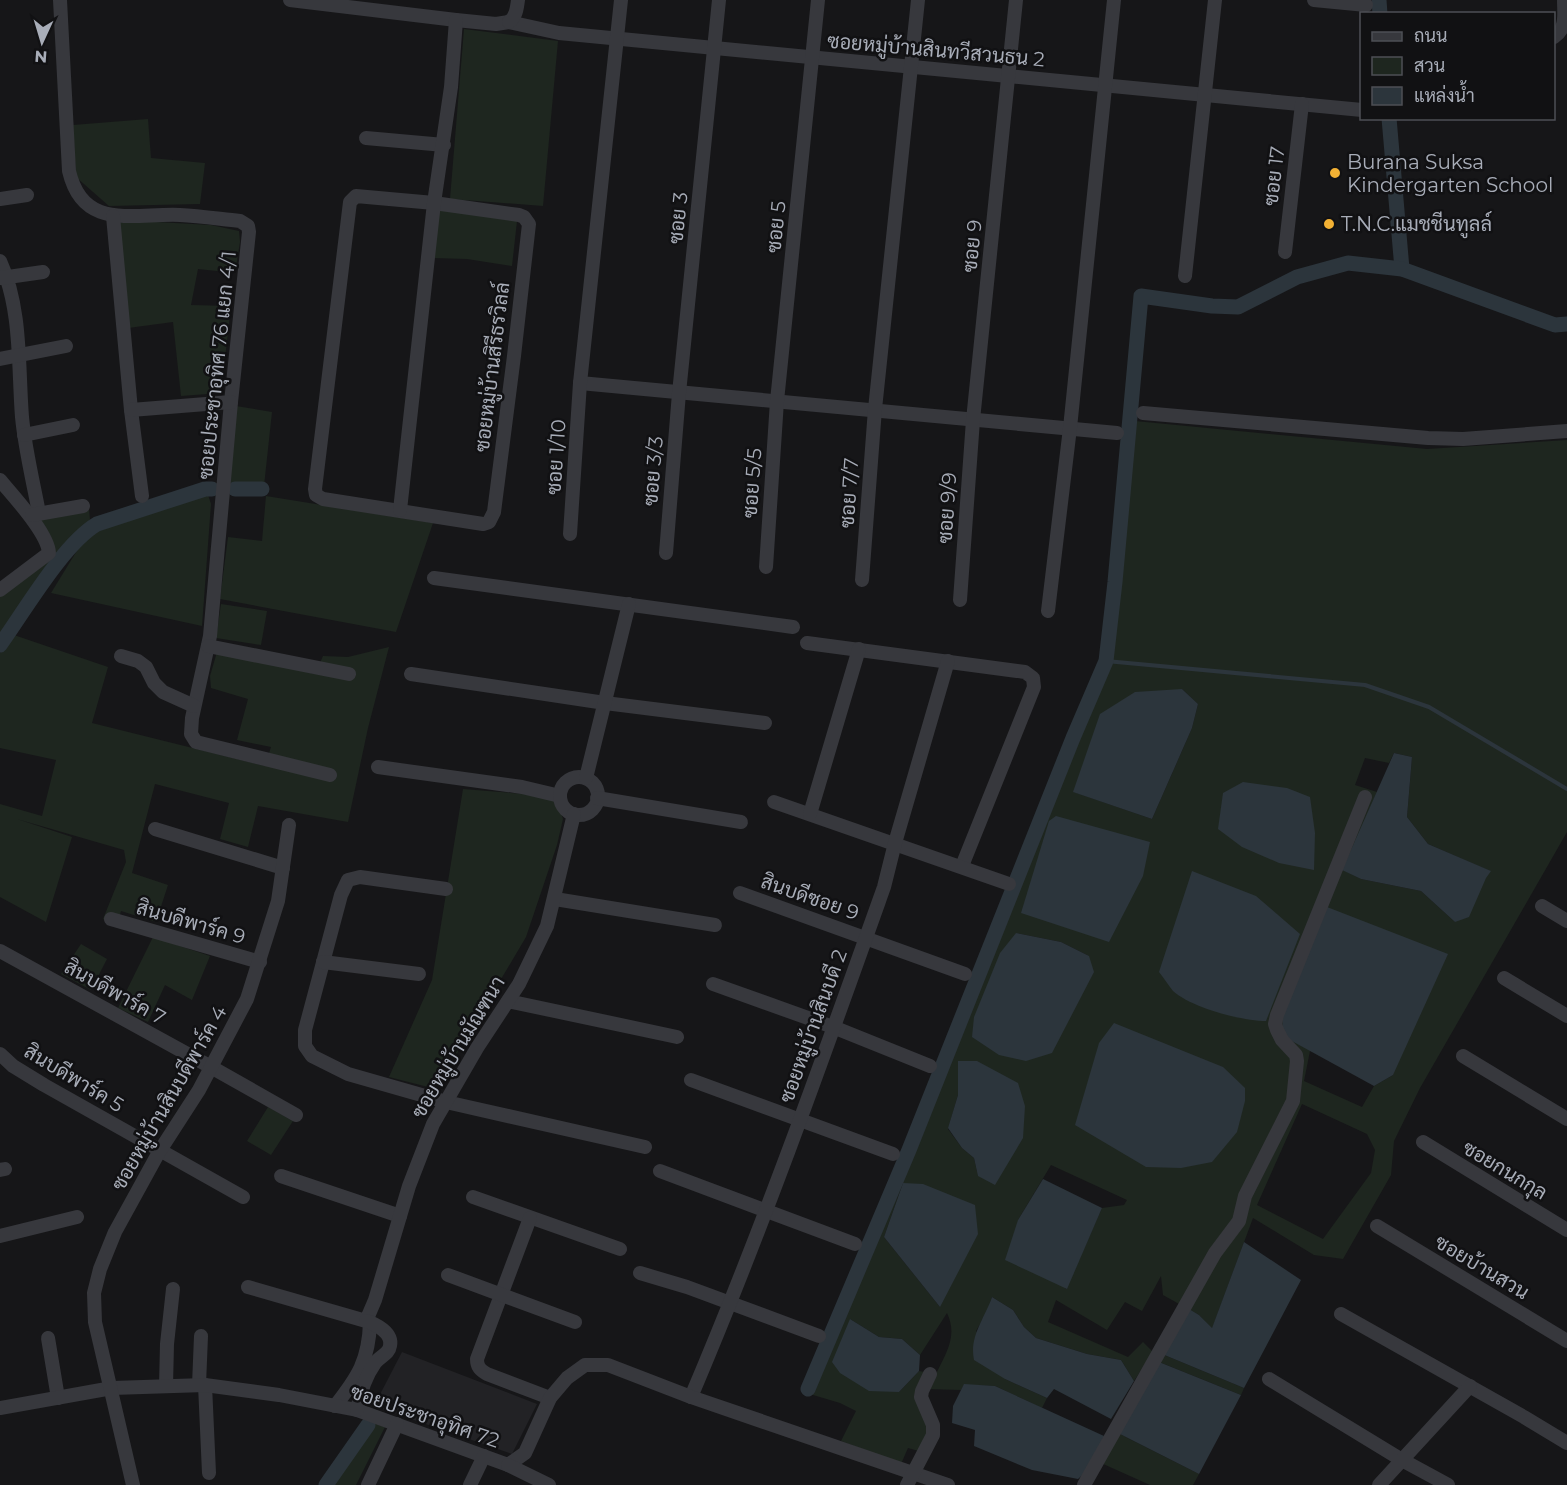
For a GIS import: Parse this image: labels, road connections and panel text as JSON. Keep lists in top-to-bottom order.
{
  "streets": {
    "street": [
      "ซอยหมู่บ้านสินทวีสวนธน 2",
      "ซอย 17",
      "ซอย 3",
      "ซอย 5",
      "ซอย 9",
      "ซอยประชาอุทิศ 76 แยก 4/1",
      "ซอยหมู่บ้านสิรีธรวิลล์",
      "ซอย 1/10",
      "ซอย 3/3",
      "ซอย 5/5",
      "ซอย 7/7",
      "ซอย 9/9",
      "สินบดีซอย 9",
      "สินบดีพาร์ค 9",
      "สินบดีพาร์ค 7",
      "ซอยหมู่บ้านสินบดี 2",
      "ซอยหมู่บ้านมัณฑนา",
      "สินบดีพาร์ค 5",
      "ซอยหมู่บ้านสินบดีพาร์ค 4",
      "ซอยกนกกุล",
      "ซอยบ้านสวน",
      "ซอยประชาอุทิศ 72"
    ]
  },
  "crossings": [
    ["ซอยหมู่บ้านสินทวีสวนธน 2", "ซอย 17"],
    ["ซอยหมู่บ้านสินทวีสวนธน 2", "ซอย 3"],
    ["ซอยหมู่บ้านสินทวีสวนธน 2", "ซอย 5"],
    ["ซอยหมู่บ้านสินทวีสวนธน 2", "ซอย 9"],
    ["ซอยหมู่บ้านสินทวีสวนธน 2", "ซอย 1/10"],
    ["ซอยหมู่บ้านสินทวีสวนธน 2", "ซอย 7/7"],
    ["ซอย 3", "ซอย 3/3"],
    ["ซอย 5", "ซอย 5/5"],
    ["ซอย 9", "ซอย 9/9"],
    ["สินบดีซอย 9", "ซอยหมู่บ้านสินบดี 2"],
    ["สินบดีพาร์ค 9", "ซอยหมู่บ้านสินบดีพาร์ค 4"],
    ["สินบดีพาร์ค 7", "ซอยหมู่บ้านสินบดีพาร์ค 4"],
    ["ซอยหมู่บ้านสินบดี 2", "ซอยประชาอุทิศ 72"],
    ["ซอยหมู่บ้านมัณฑนา", "ซอยประชาอุทิศ 72"],
    ["สินบดีพาร์ค 5", "ซอยหมู่บ้านสินบดีพาร์ค 4"],
    ["ซอยหมู่บ้านสินบดีพาร์ค 4", "ซอยประชาอุทิศ 72"]
  ],
  "places": ["Burana Suksa Kindergarten School", "T.N.C.แมชชีนทูลล์"],
  "legend": ["ถนน", "สวน", "แหล่งน้ำ"],
  "north": "bottom"
}
